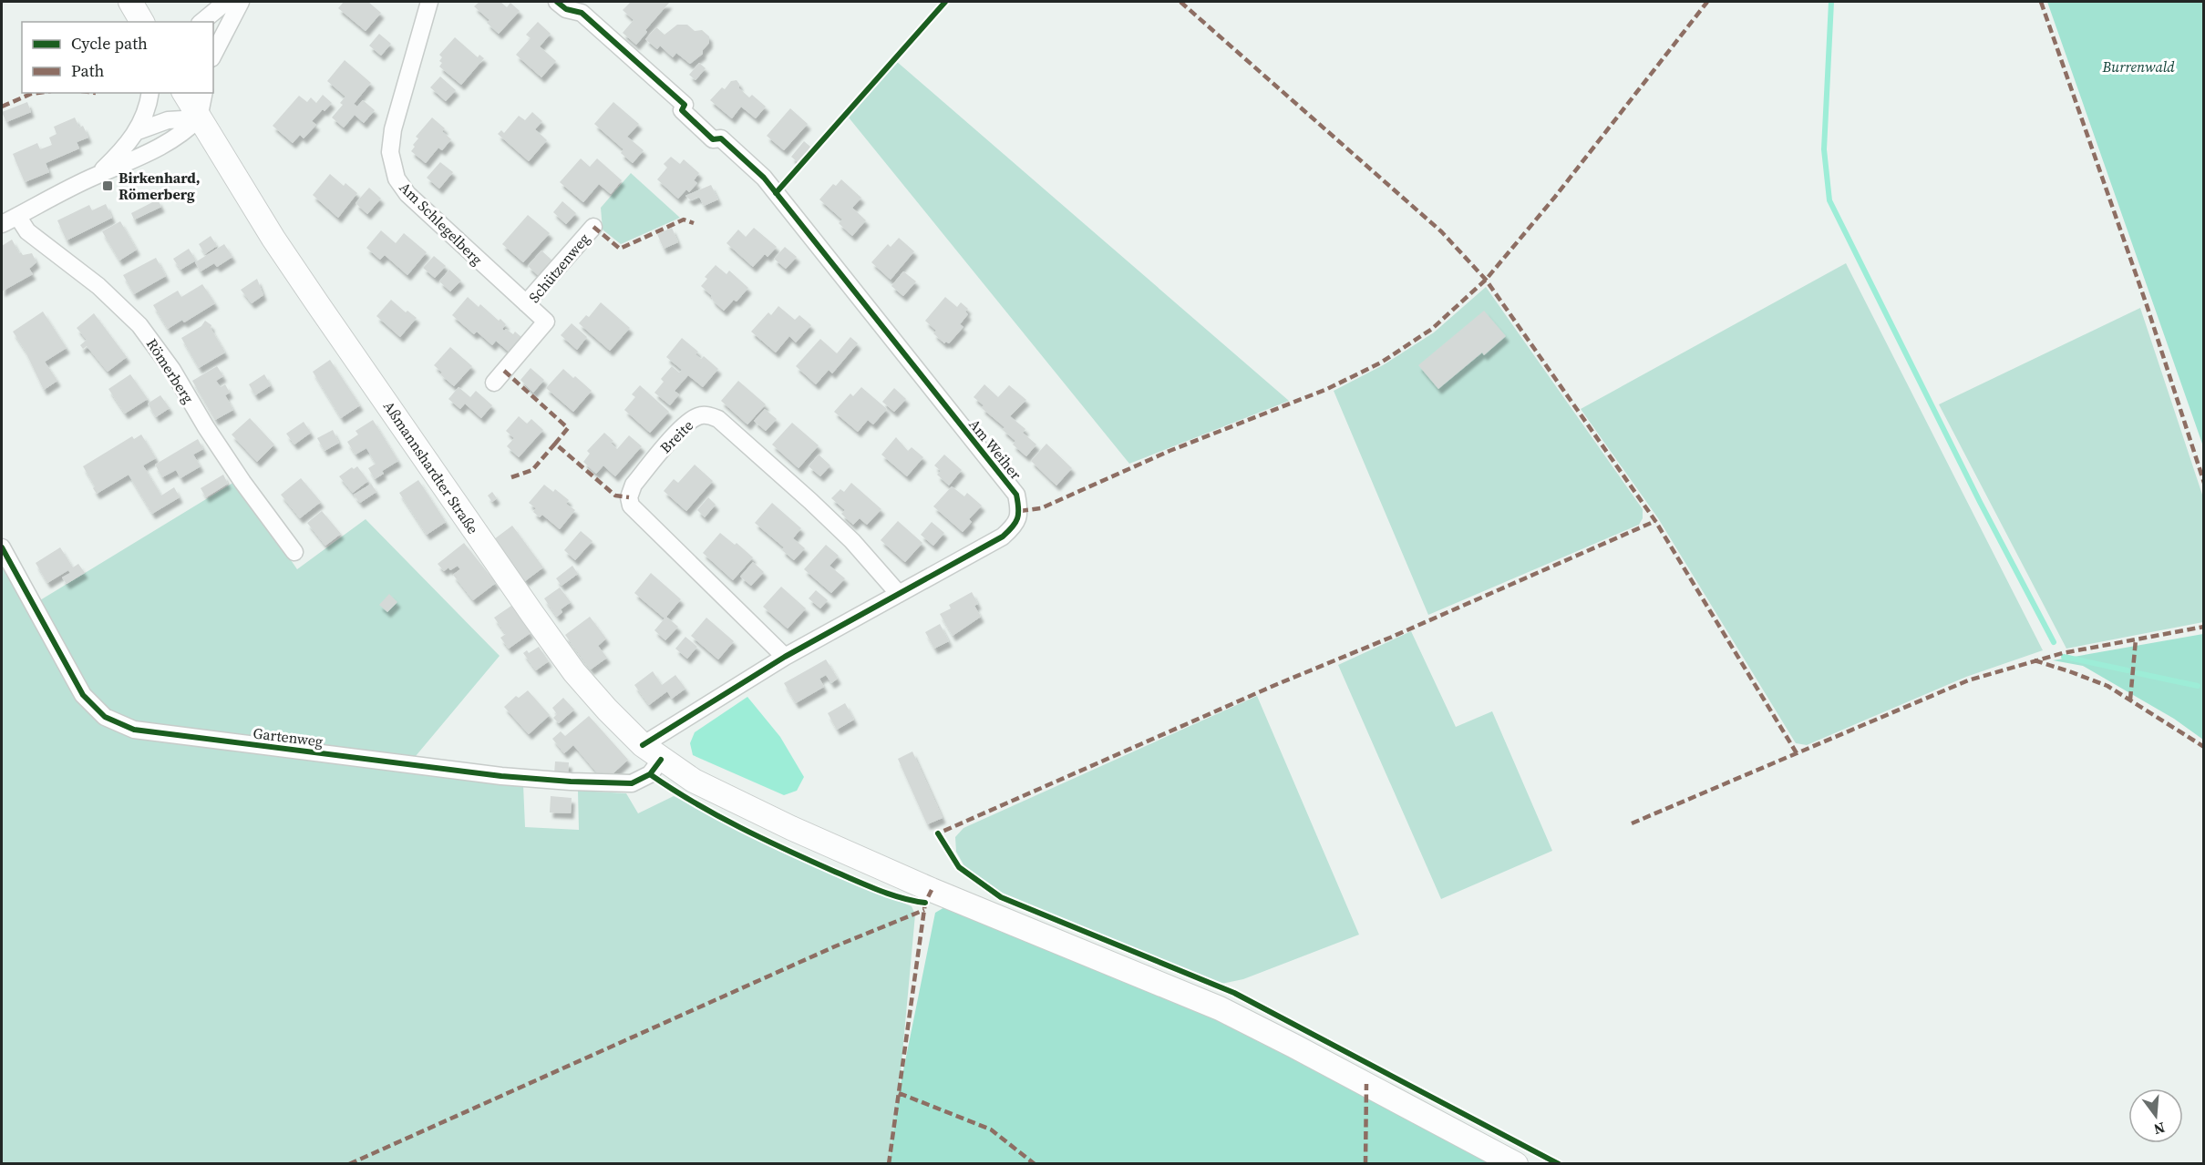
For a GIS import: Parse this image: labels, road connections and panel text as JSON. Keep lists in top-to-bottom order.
{
  "streets": {
    "main road": ["Aßmannshardter Straße"],
    "street": [
      "Am Schlegelberg",
      "Schützenweg",
      "Römerberg",
      "Breite",
      "Am Weiher",
      "Gartenweg"
    ]
  },
  "crossings": [
    ["Am Schlegelberg", "Schützenweg"],
    ["Breite", "Am Weiher"],
    ["Am Weiher", "Aßmannshardter Straße"],
    ["Am Weiher", "Gartenweg"],
    ["Aßmannshardter Straße", "Gartenweg"]
  ],
  "parks": ["Burrenwald"],
  "places": {
    "transit": ["Birkenhard, Römerberg"]
  },
  "legend": ["Cycle path", "Path"],
  "north": "bottom"
}
